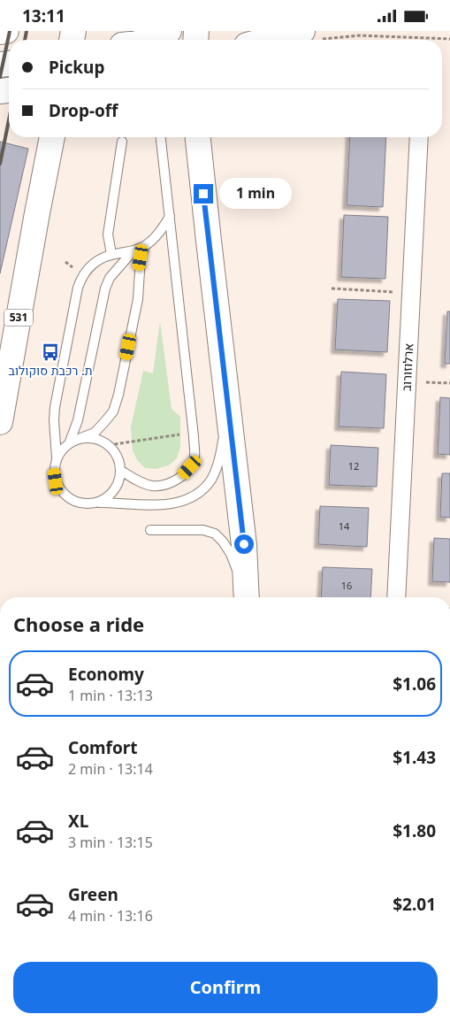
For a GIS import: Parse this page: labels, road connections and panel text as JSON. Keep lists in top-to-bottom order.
{
  "streets": {
    "main road": ["531"],
    "street": ["ארלוזורוב"]
  },
  "places": {
    "bus stop": ["ת. רכבת סוקולוב"]
  },
  "house_numbers": ["12", "14", "16"],
  "page": {
    "status": "13:11",
    "banner": ["Pickup", "Drop-off"],
    "bubble": "1 min",
    "heading": "Choose a ride",
    "list": [
      {
        "name": "Economy",
        "note": "1 min · 13:13",
        "value": "$1.06"
      },
      {
        "name": "Comfort",
        "note": "2 min · 13:14",
        "value": "$1.43"
      },
      {
        "name": "XL",
        "note": "3 min · 13:15",
        "value": "$1.80"
      },
      {
        "name": "Green",
        "note": "4 min · 13:16",
        "value": "$2.01"
      }
    ],
    "buttons": "Confirm"
  }
}
